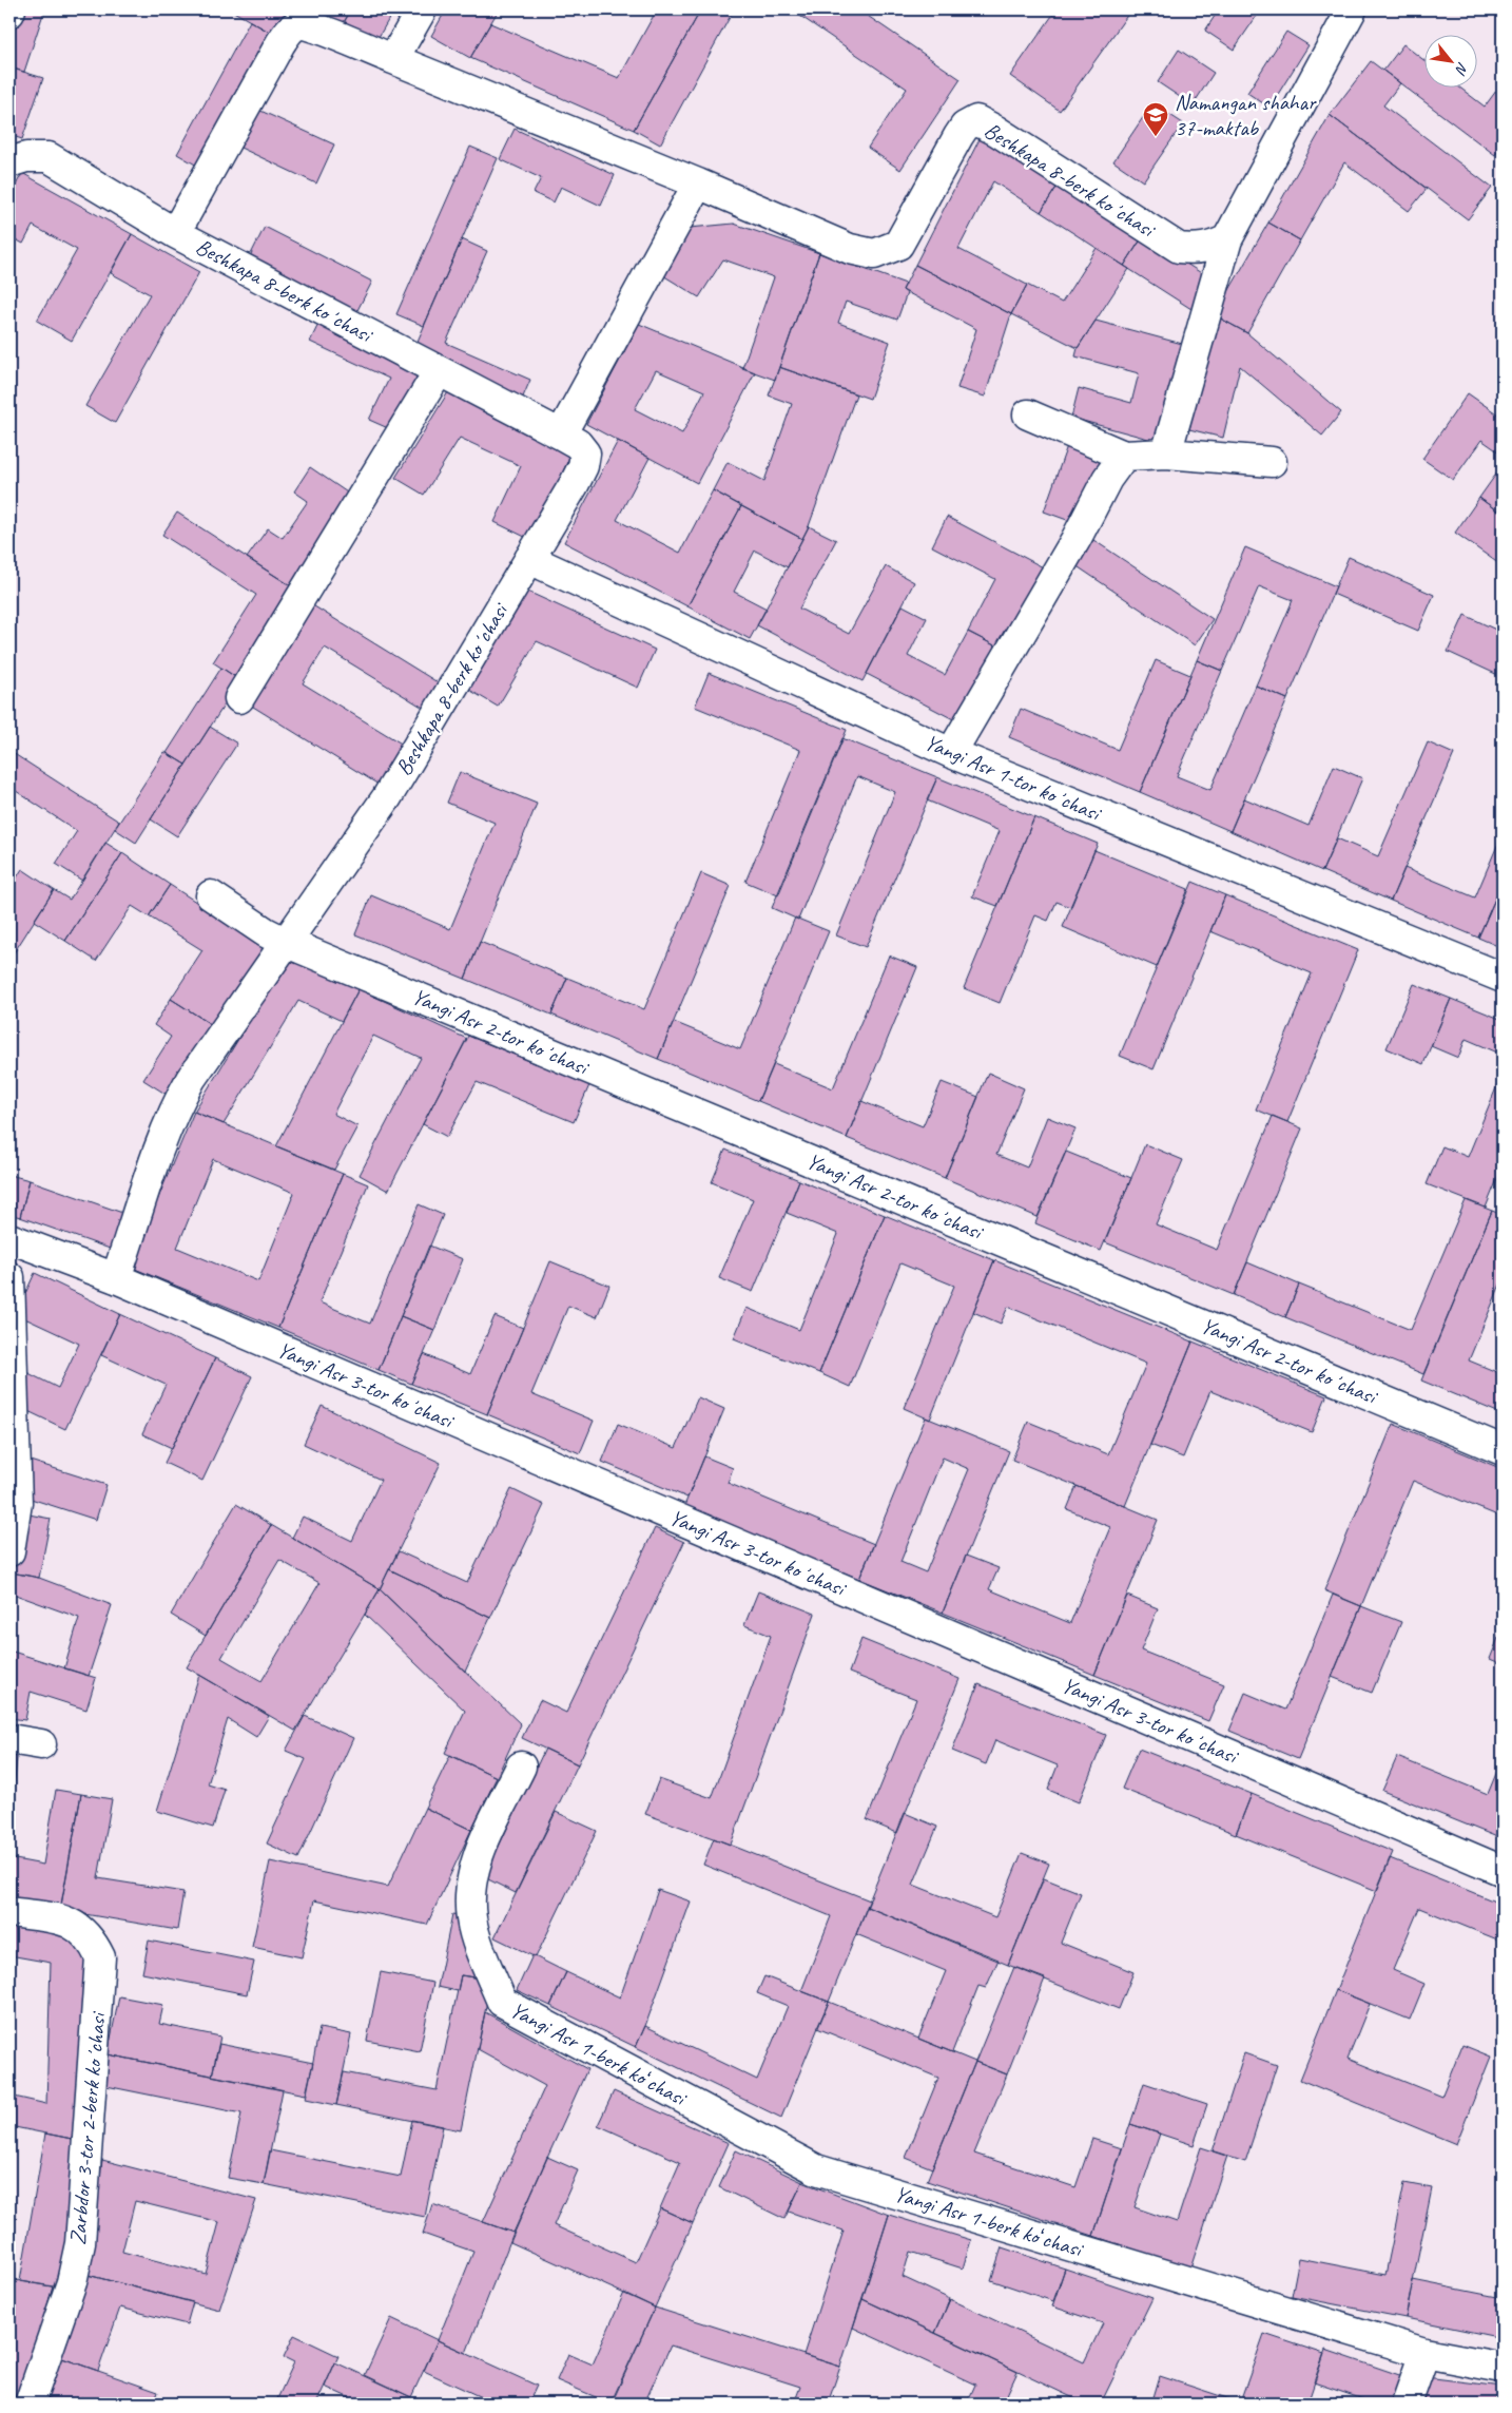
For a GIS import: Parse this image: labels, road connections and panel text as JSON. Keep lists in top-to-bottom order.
{
  "streets": {
    "street": [
      "Beshkapa 8-berk koʼchasi",
      "Yangi Asr 1-tor koʼchasi",
      "Yangi Asr 2-tor koʼchasi",
      "Yangi Asr 3-tor koʼchasi",
      "Yangi Asr 1-berk koʻchasi",
      "Zarbdor 3-tor 2-berk koʼchasi"
    ]
  },
  "crossings": [
    ["Beshkapa 8-berk koʼchasi", "Yangi Asr 1-tor koʼchasi"],
    ["Beshkapa 8-berk koʼchasi", "Yangi Asr 2-tor koʼchasi"],
    ["Beshkapa 8-berk koʼchasi", "Yangi Asr 3-tor koʼchasi"]
  ],
  "places": {
    "school or university": ["Namangan shahar 37-maktab"]
  },
  "north": "bottom right"
}
